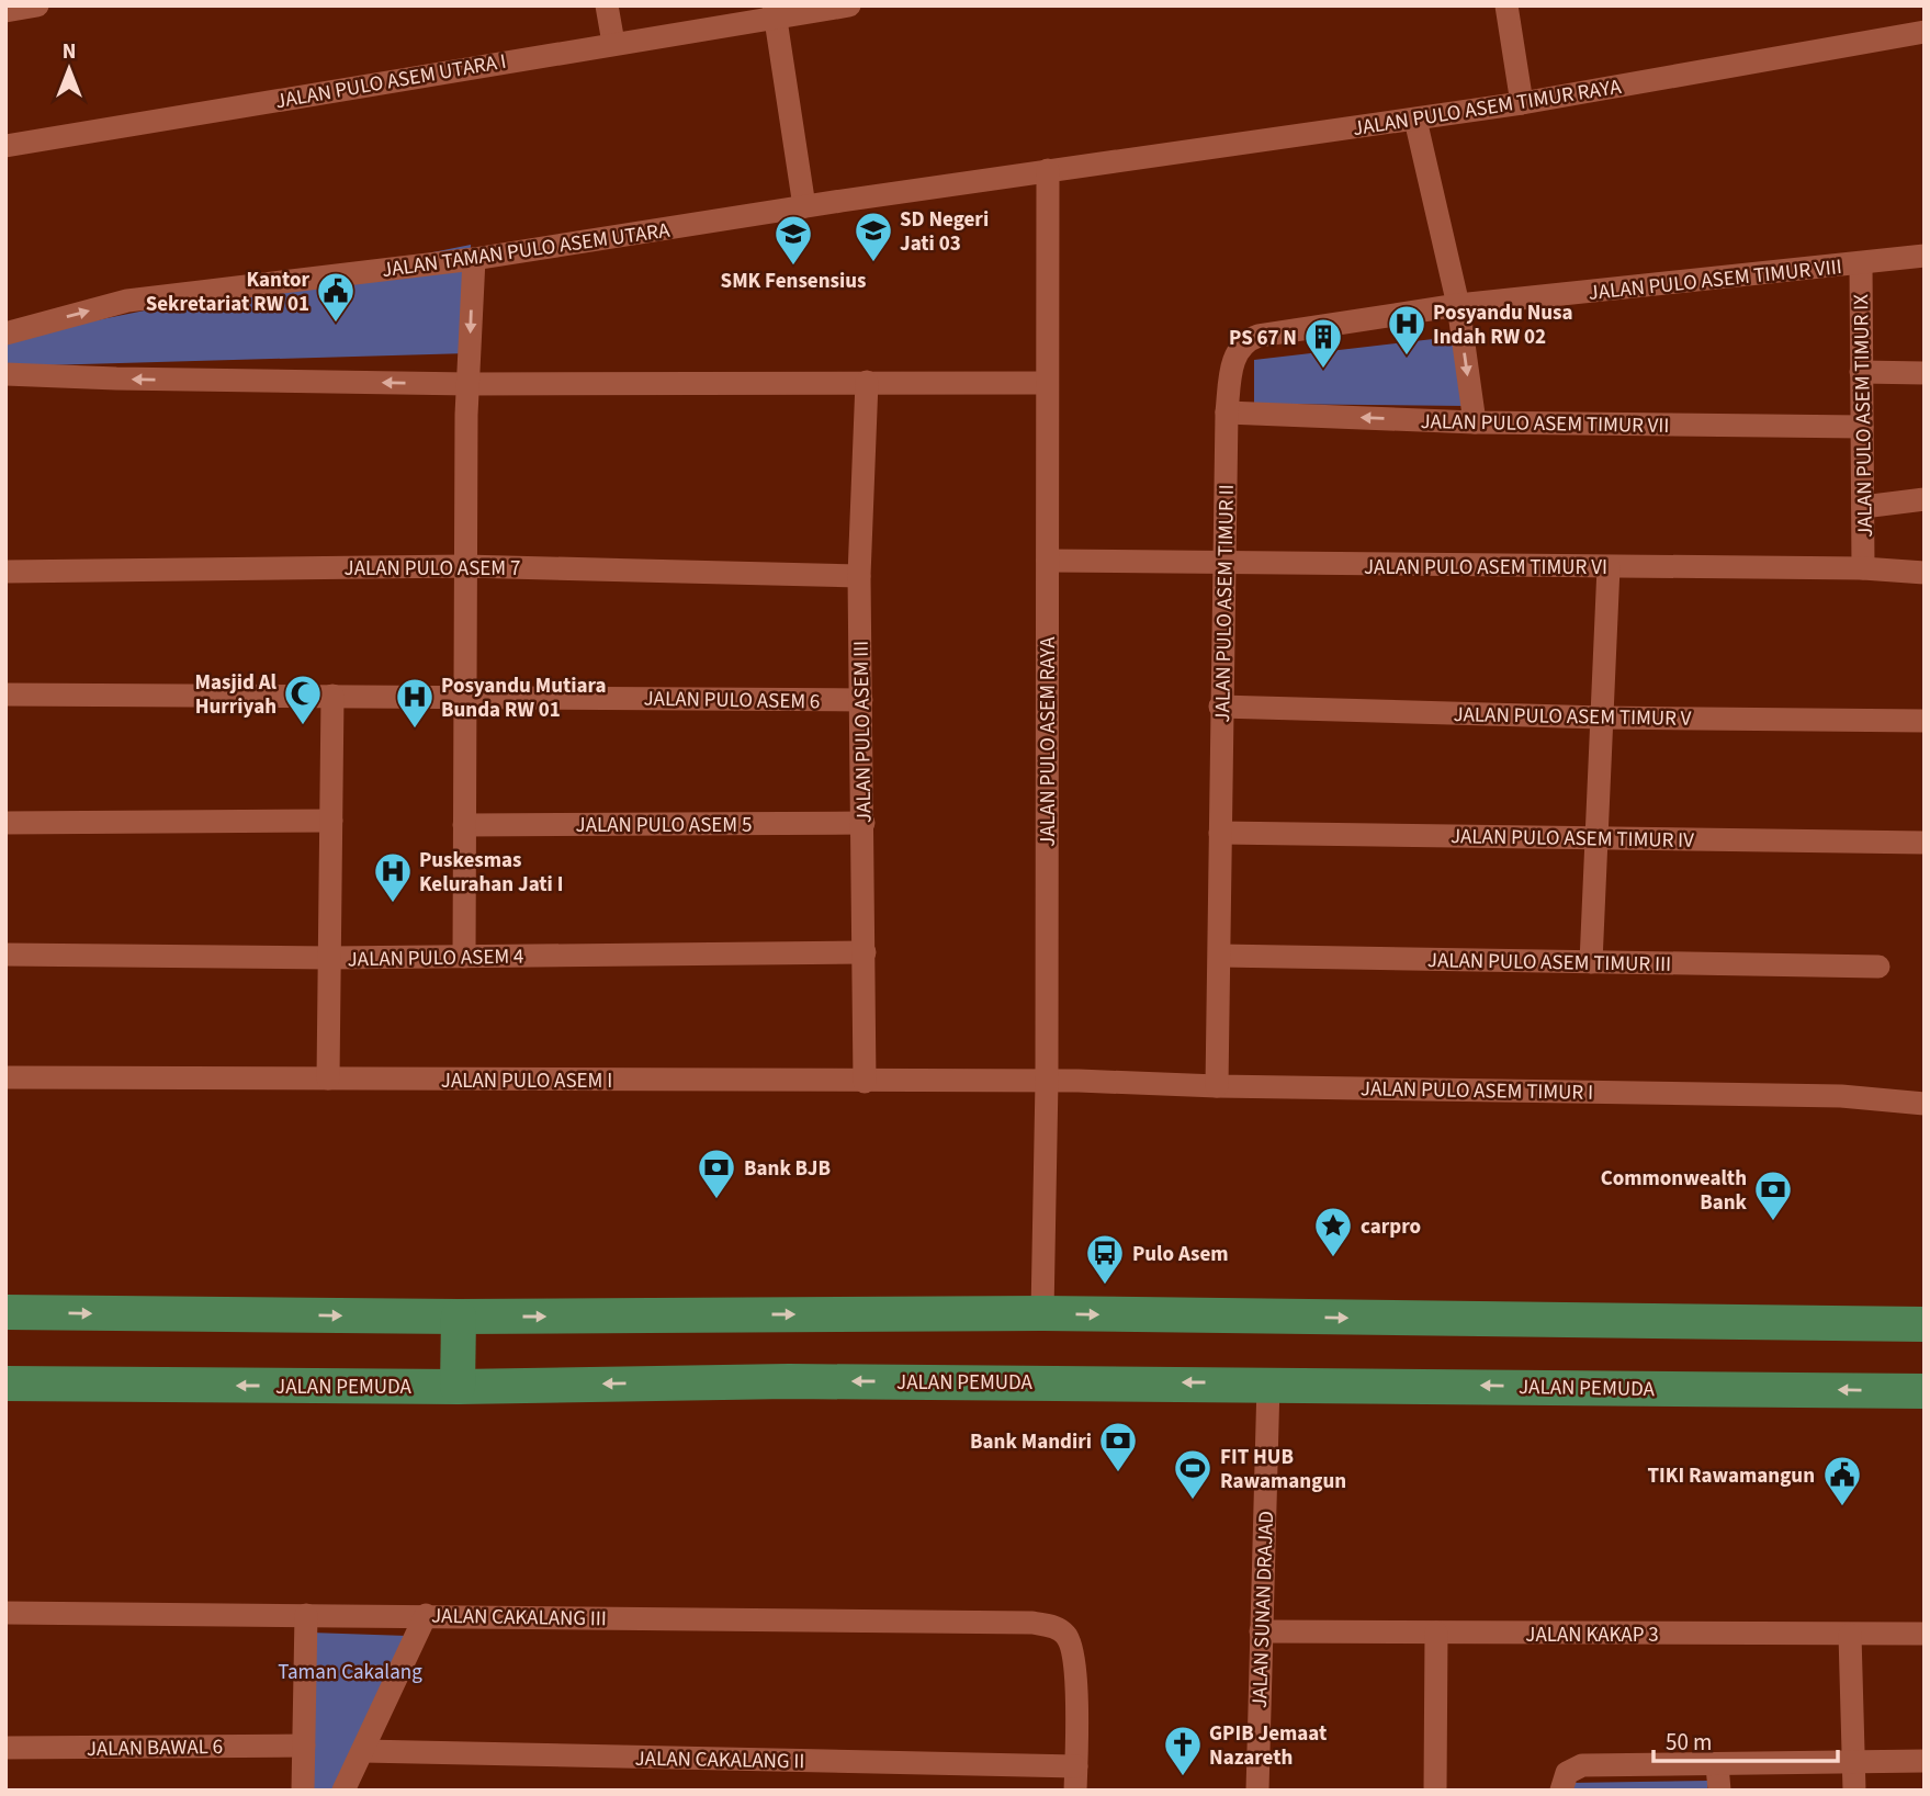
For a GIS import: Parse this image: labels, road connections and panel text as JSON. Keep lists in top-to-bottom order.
{
  "streets": {
    "main road": ["JALAN PEMUDA"],
    "street": [
      "JALAN PULO ASEM UTARA I",
      "JALAN PULO ASEM TIMUR RAYA",
      "JALAN TAMAN PULO ASEM UTARA",
      "JALAN PULO ASEM TIMUR VIII",
      "JALAN PULO ASEM TIMUR IX",
      "JALAN PULO ASEM TIMUR VII",
      "JALAN PULO ASEM TIMUR VI",
      "JALAN PULO ASEM 7",
      "JALAN PULO ASEM TIMUR II",
      "JALAN PULO ASEM 6",
      "JALAN PULO ASEM TIMUR V",
      "JALAN PULO ASEM III",
      "JALAN PULO ASEM RAYA",
      "JALAN PULO ASEM 5",
      "JALAN PULO ASEM TIMUR IV",
      "JALAN PULO ASEM 4",
      "JALAN PULO ASEM TIMUR III",
      "JALAN PULO ASEM I",
      "JALAN PULO ASEM TIMUR I",
      "JALAN SUNAN DRAJAD",
      "JALAN CAKALANG III",
      "JALAN KAKAP 3",
      "JALAN BAWAL 6",
      "JALAN CAKALANG II"
    ]
  },
  "crossings": [
    ["JALAN PULO ASEM TIMUR RAYA", "JALAN TAMAN PULO ASEM UTARA"],
    ["JALAN PULO ASEM TIMUR RAYA", "JALAN PULO ASEM RAYA"],
    ["JALAN TAMAN PULO ASEM UTARA", "JALAN PULO ASEM RAYA"],
    ["JALAN PULO ASEM TIMUR VIII", "JALAN PULO ASEM TIMUR IX"],
    ["JALAN PULO ASEM TIMUR VIII", "JALAN PULO ASEM TIMUR II"],
    ["JALAN PULO ASEM TIMUR IX", "JALAN PULO ASEM TIMUR VII"],
    ["JALAN PULO ASEM TIMUR IX", "JALAN PULO ASEM TIMUR VI"],
    ["JALAN PULO ASEM TIMUR VII", "JALAN PULO ASEM TIMUR II"],
    ["JALAN PULO ASEM TIMUR VI", "JALAN PULO ASEM TIMUR II"],
    ["JALAN PULO ASEM TIMUR VI", "JALAN PULO ASEM RAYA"],
    ["JALAN PULO ASEM 7", "JALAN PULO ASEM III"],
    ["JALAN PULO ASEM TIMUR II", "JALAN PULO ASEM TIMUR V"],
    ["JALAN PULO ASEM TIMUR II", "JALAN PULO ASEM TIMUR IV"],
    ["JALAN PULO ASEM TIMUR II", "JALAN PULO ASEM TIMUR III"],
    ["JALAN PULO ASEM TIMUR II", "JALAN PULO ASEM TIMUR I"],
    ["JALAN PULO ASEM 6", "JALAN PULO ASEM III"],
    ["JALAN PULO ASEM III", "JALAN PULO ASEM 5"],
    ["JALAN PULO ASEM III", "JALAN PULO ASEM 4"],
    ["JALAN PULO ASEM III", "JALAN PULO ASEM I"],
    ["JALAN PULO ASEM RAYA", "JALAN PULO ASEM I"],
    ["JALAN PULO ASEM RAYA", "JALAN PULO ASEM TIMUR I"],
    ["JALAN PULO ASEM I", "JALAN PULO ASEM TIMUR I"],
    ["JALAN PEMUDA", "JALAN SUNAN DRAJAD"],
    ["JALAN SUNAN DRAJAD", "JALAN KAKAP 3"],
    ["JALAN CAKALANG III", "JALAN CAKALANG II"]
  ],
  "one_way": ["JALAN PULO ASEM TIMUR VII"],
  "parks": ["Taman Cakalang"],
  "places": {
    "school or university": ["SD Negeri Jati 03", "SMK Fensensius"],
    "public building": ["Kantor Sekretariat RW 01", "TIKI Rawamangun"],
    "hospital": ["Posyandu Nusa Indah RW 02", "Posyandu Mutiara Bunda RW 01", "Puskesmas Kelurahan Jati I"],
    "building": ["PS 67 N"],
    "mosque": ["Masjid Al Hurriyah"],
    "bank": ["Bank BJB", "Commonwealth Bank", "Bank Mandiri"],
    "place": ["carpro"],
    "bus stop": ["Pulo Asem"],
    "sports": ["FIT HUB Rawamangun"],
    "church": ["GPIB Jemaat Nazareth"]
  },
  "scale_bar": "50 m",
  "north": "top"
}
